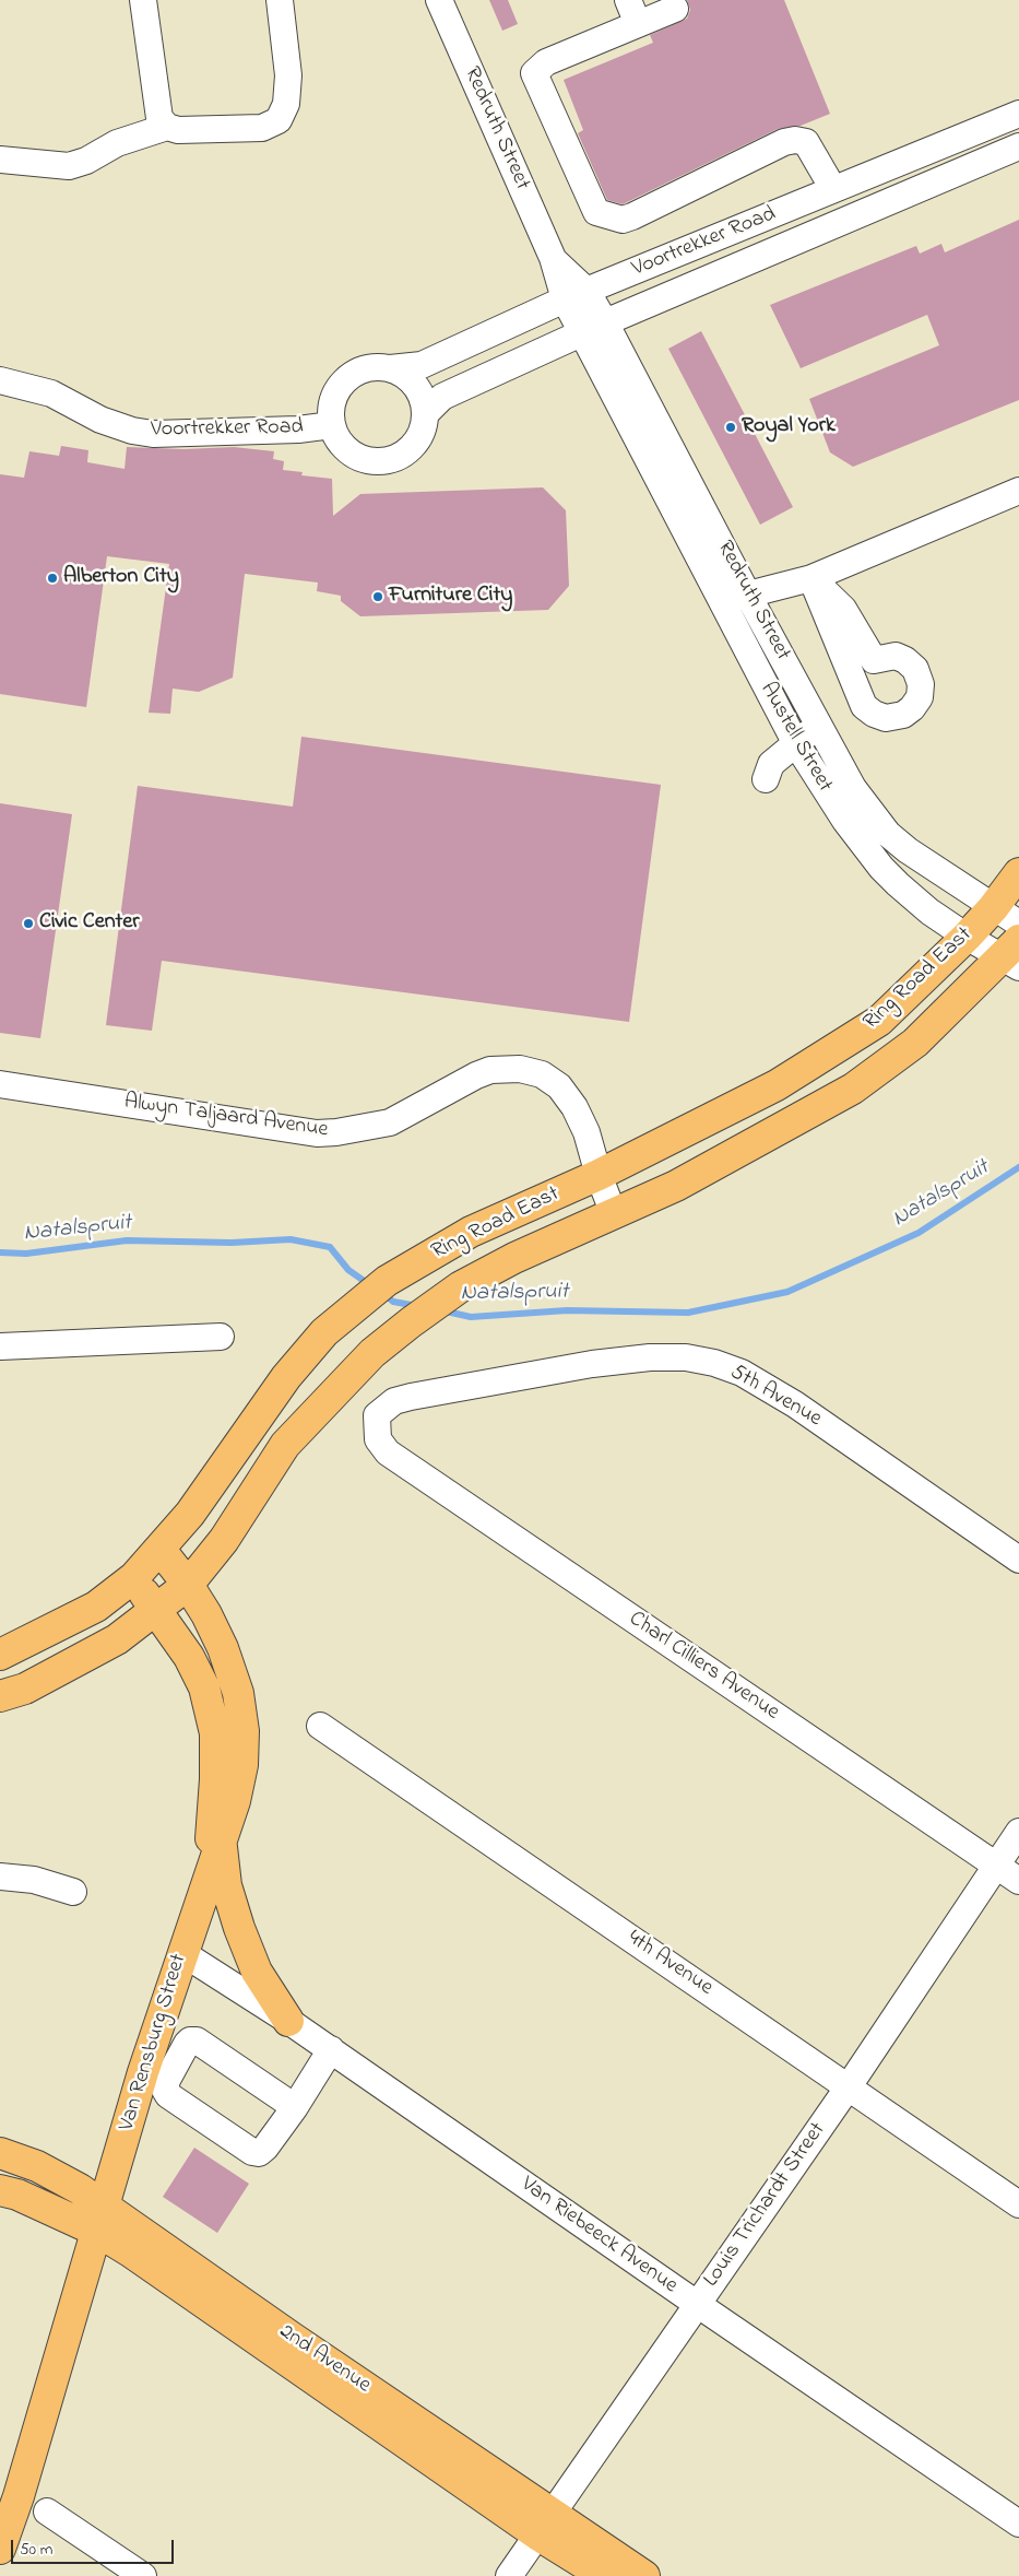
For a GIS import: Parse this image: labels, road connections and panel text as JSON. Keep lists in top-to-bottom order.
{
  "streets": {
    "main road": ["Ring Road East", "Van Rensburg Street", "2nd Avenue"],
    "street": [
      "Redruth Street",
      "Voortrekker Road",
      "Austell Street",
      "Alwyn Taljaard Avenue",
      "5th Avenue",
      "Charl Cilliers Avenue",
      "4th Avenue",
      "Louis Trichardt Street",
      "Van Riebeeck Avenue"
    ]
  },
  "crossings": [
    ["Redruth Street", "Voortrekker Road"],
    ["Redruth Street", "Austell Street"],
    ["Redruth Street", "Ring Road East"],
    ["Voortrekker Road", "Austell Street"],
    ["Austell Street", "Ring Road East"],
    ["Ring Road East", "Alwyn Taljaard Avenue"],
    ["Ring Road East", "Van Rensburg Street"],
    ["5th Avenue", "Charl Cilliers Avenue"],
    ["Charl Cilliers Avenue", "Louis Trichardt Street"],
    ["4th Avenue", "Louis Trichardt Street"],
    ["Van Rensburg Street", "Van Riebeeck Avenue"],
    ["Van Rensburg Street", "2nd Avenue"],
    ["Louis Trichardt Street", "Van Riebeeck Avenue"],
    ["Louis Trichardt Street", "2nd Avenue"]
  ],
  "water": ["Natalspruit"],
  "places": [
    "Royal York",
    "Alberton City",
    "Furniture City",
    "Civic Center"
  ],
  "scale_bar": "50 m"
}
